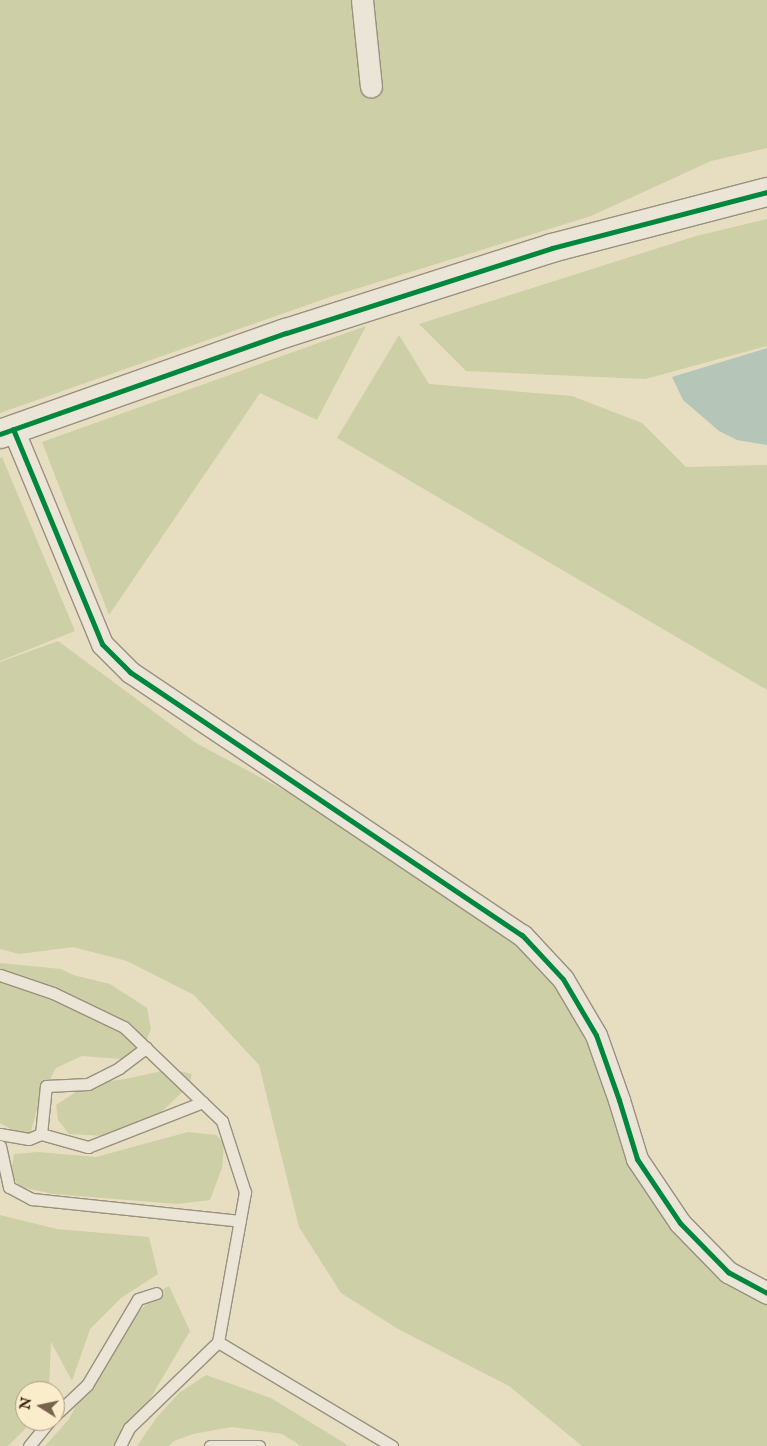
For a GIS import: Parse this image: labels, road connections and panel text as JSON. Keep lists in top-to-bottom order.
{
  "north": "left"
}
